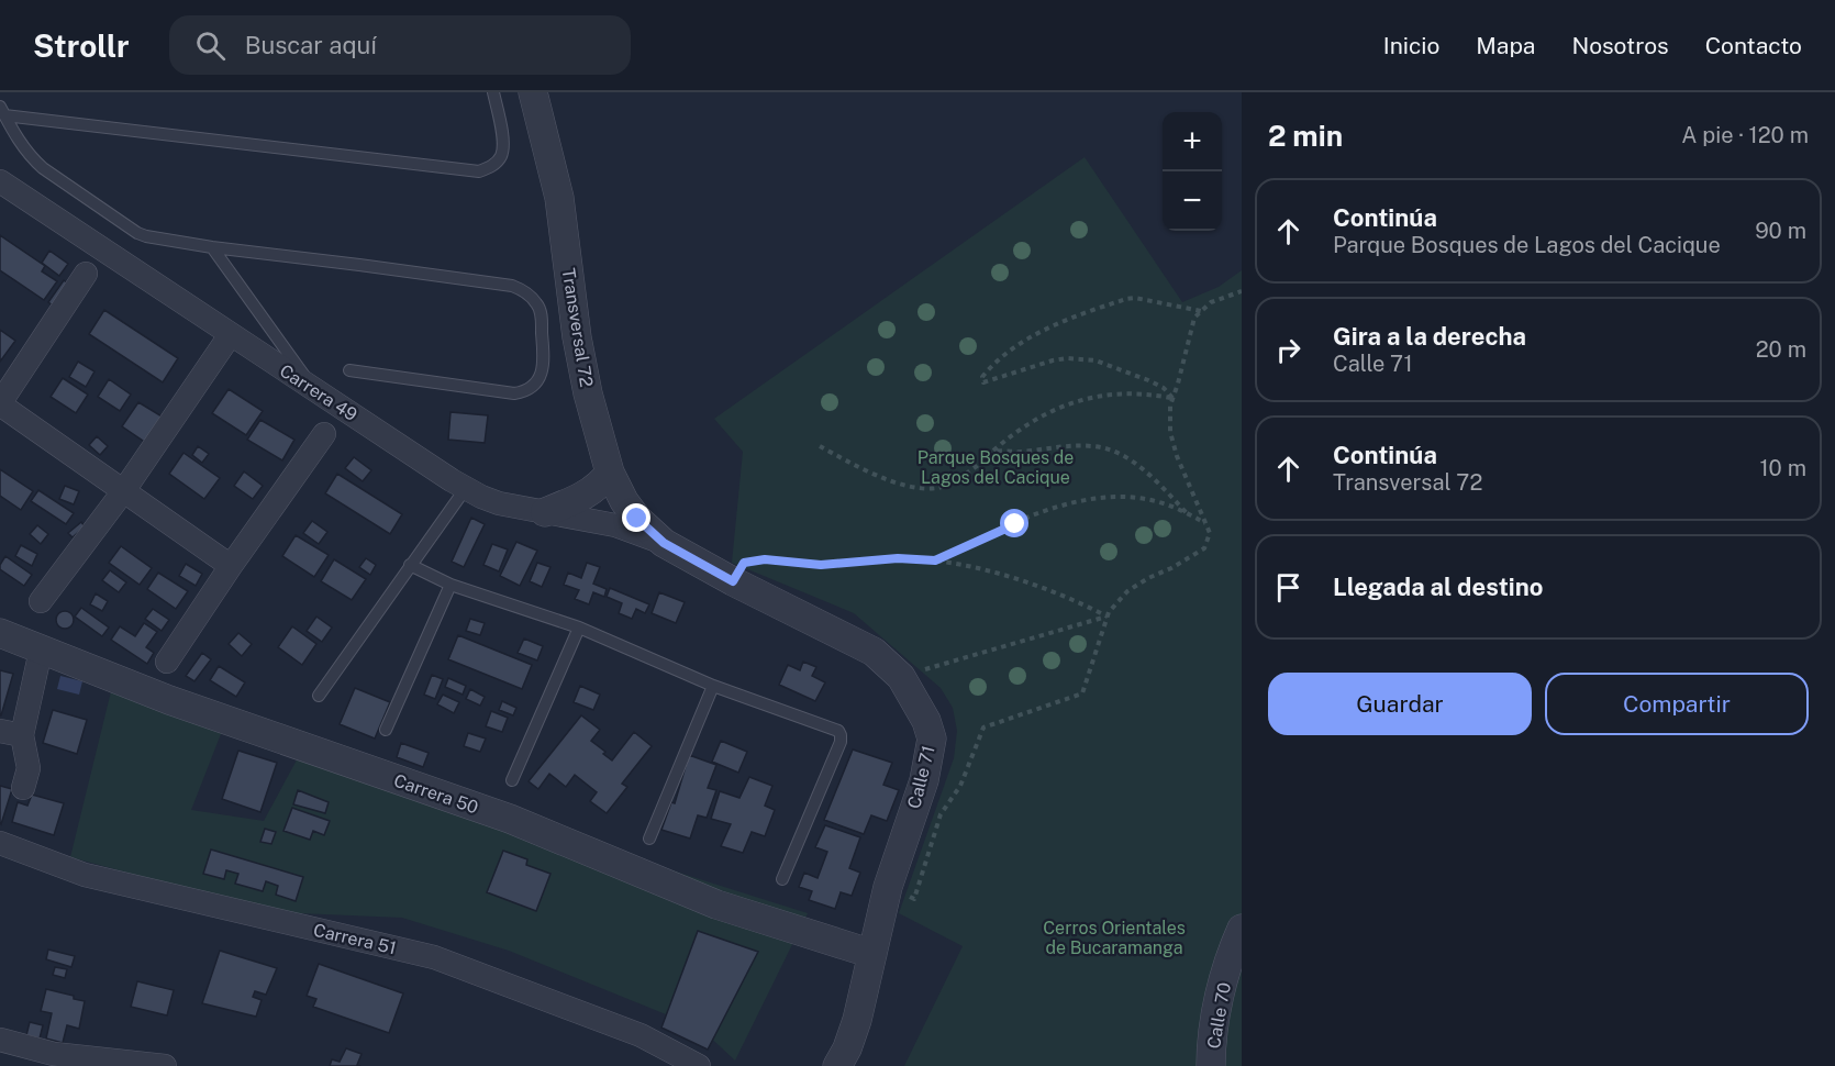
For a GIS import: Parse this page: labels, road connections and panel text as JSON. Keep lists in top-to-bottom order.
{
  "streets": {
    "street": [
      "Transversal 72",
      "Carrera 49",
      "Calle 71",
      "Carrera 50",
      "Carrera 51",
      "Calle 70"
    ]
  },
  "crossings": [
    ["Transversal 72", "Carrera 49"],
    ["Transversal 72", "Calle 71"],
    ["Carrera 49", "Calle 71"],
    ["Calle 71", "Carrera 50"]
  ],
  "parks": ["Parque Bosques de Lagos del Cacique", "Cerros Orientales de Bucaramanga"],
  "page": {
    "header": "Strollr",
    "search": "Buscar aquí",
    "nav": [
      "Inicio",
      "Mapa",
      "Nosotros",
      "Contacto"
    ],
    "heading": ["2 min", "A pie · 120 m"],
    "map_buttons": ["+", "−"],
    "list": [
      ["Continúa", "Parque Bosques de Lagos del Cacique", "90 m"],
      ["Gira a la derecha", "Calle 71", "20 m"],
      ["Continúa", "Transversal 72", "10 m"],
      "Llegada al destino"
    ],
    "buttons": ["Guardar", "Compartir"]
  }
}
